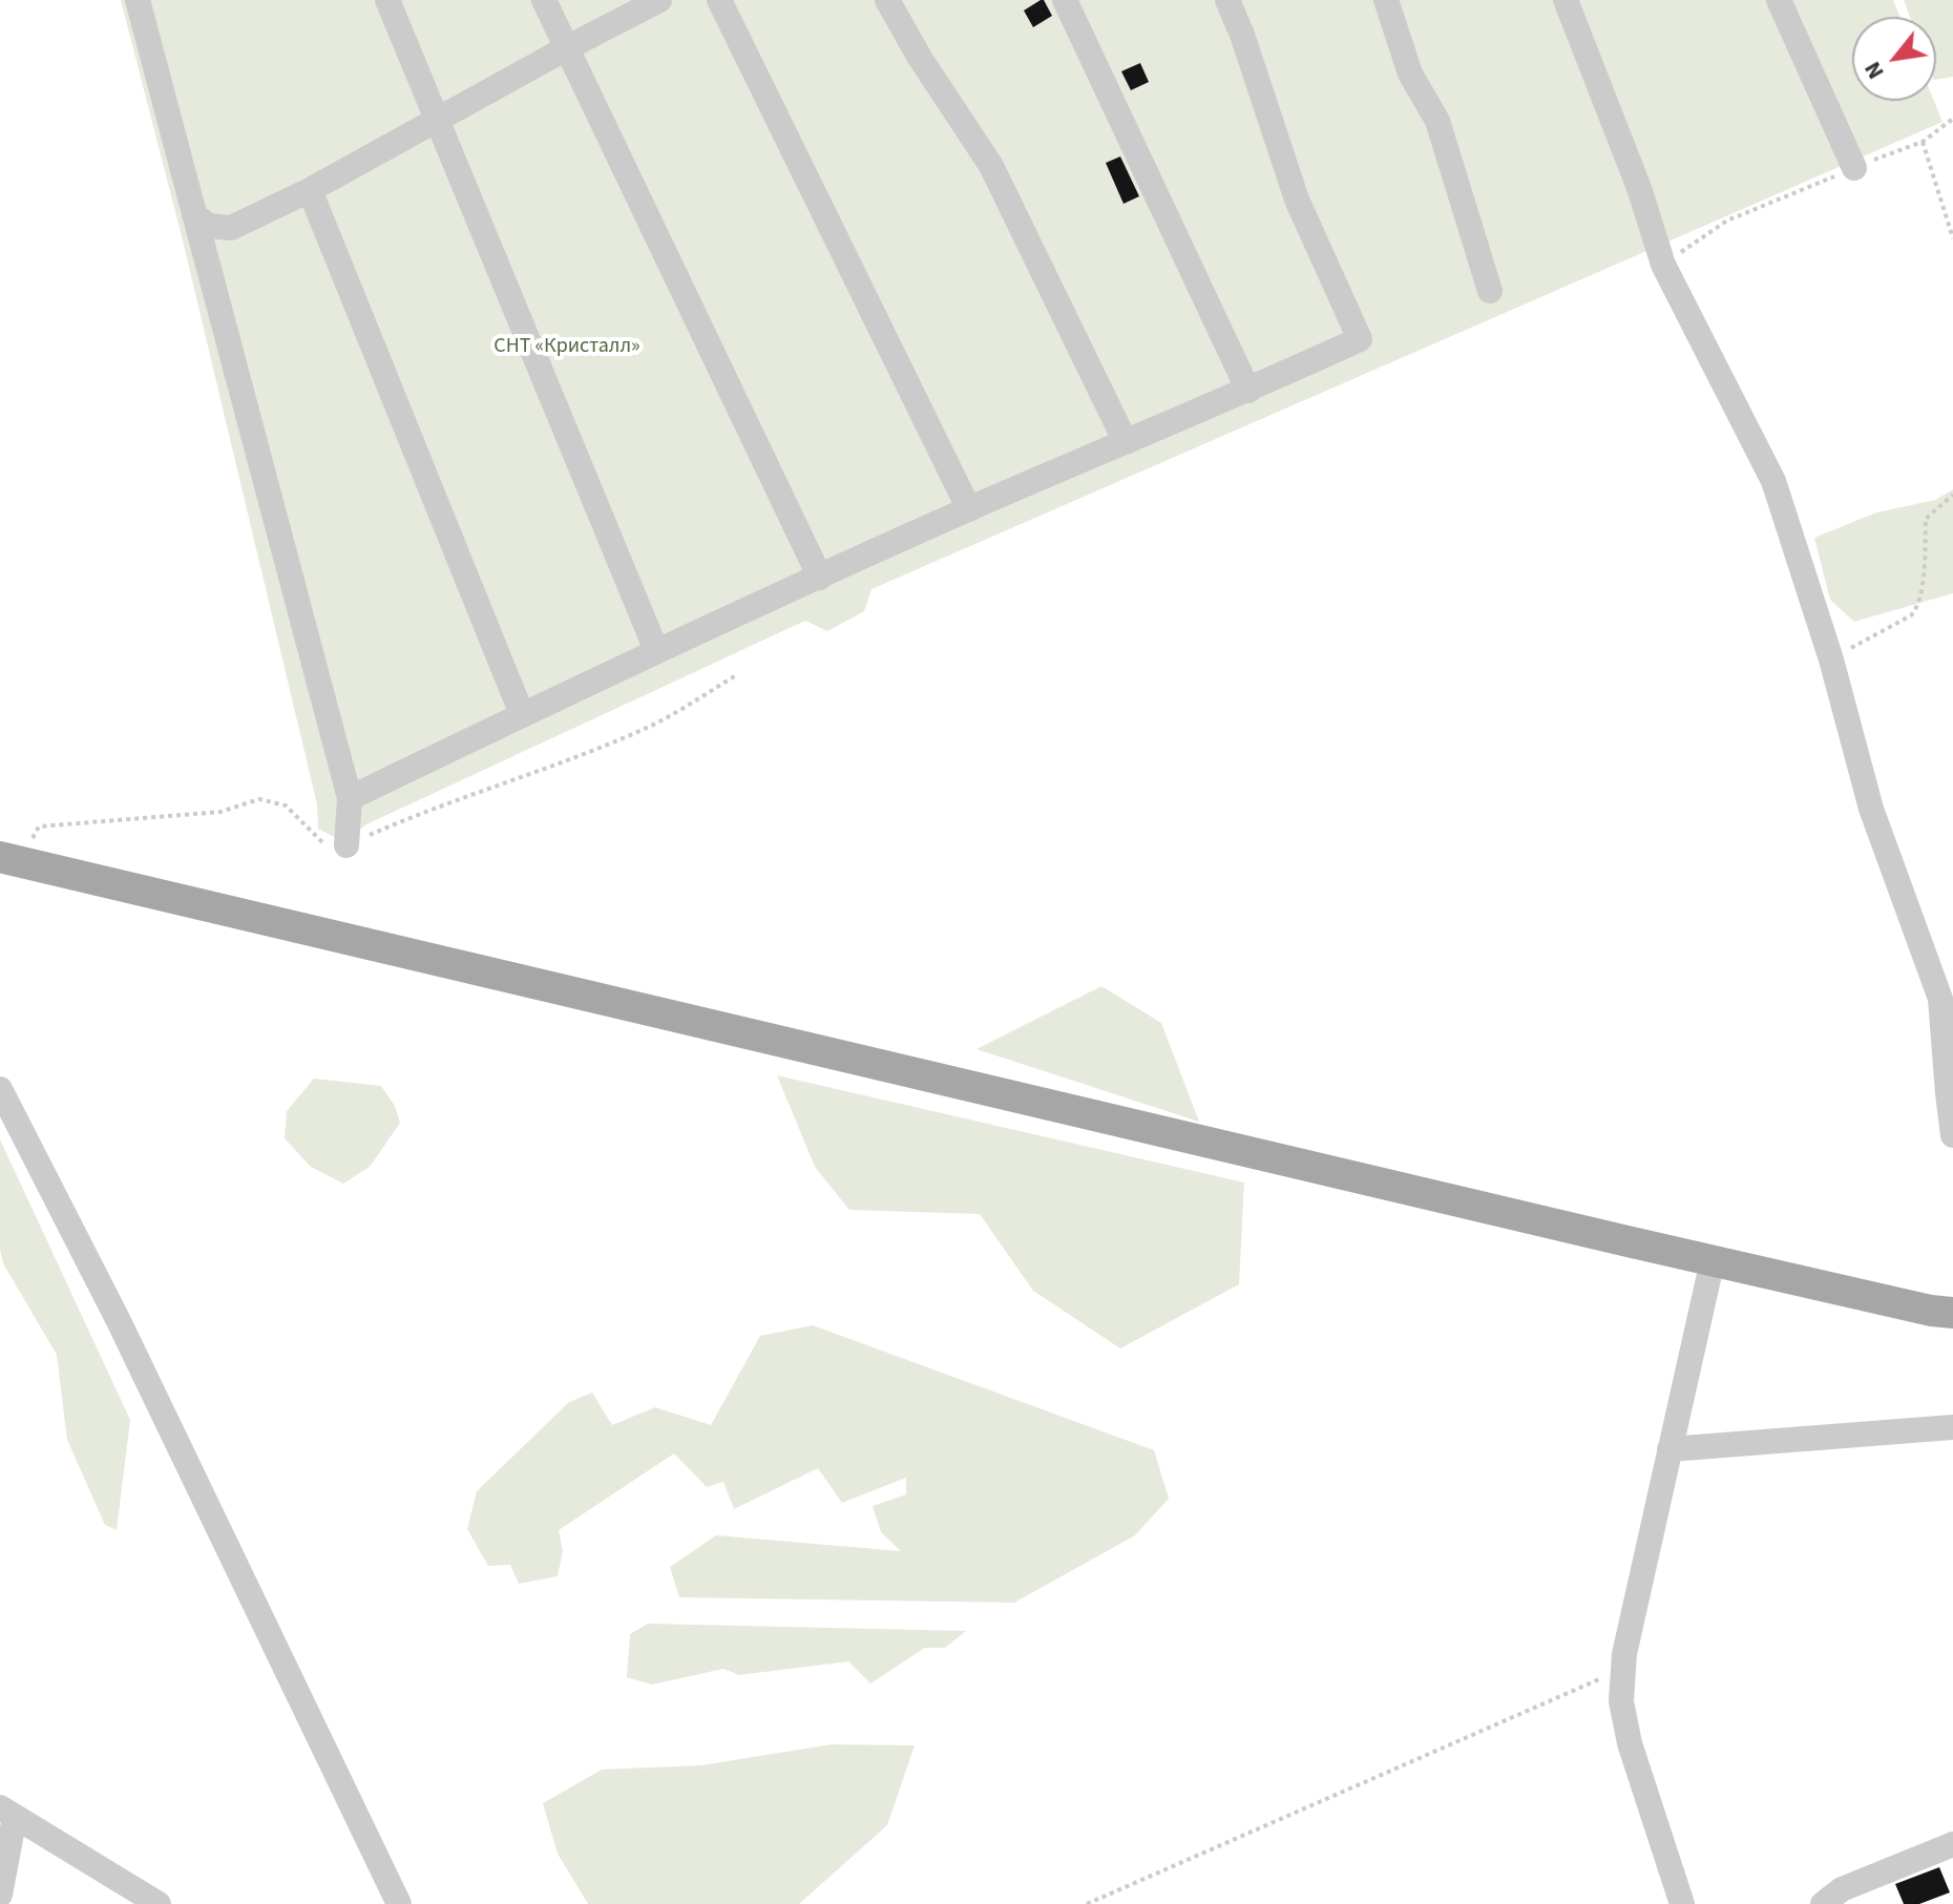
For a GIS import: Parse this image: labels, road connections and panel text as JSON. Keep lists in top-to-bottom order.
{
  "parks": ["СНТ «Кристалл»"],
  "north": "bottom left"
}
